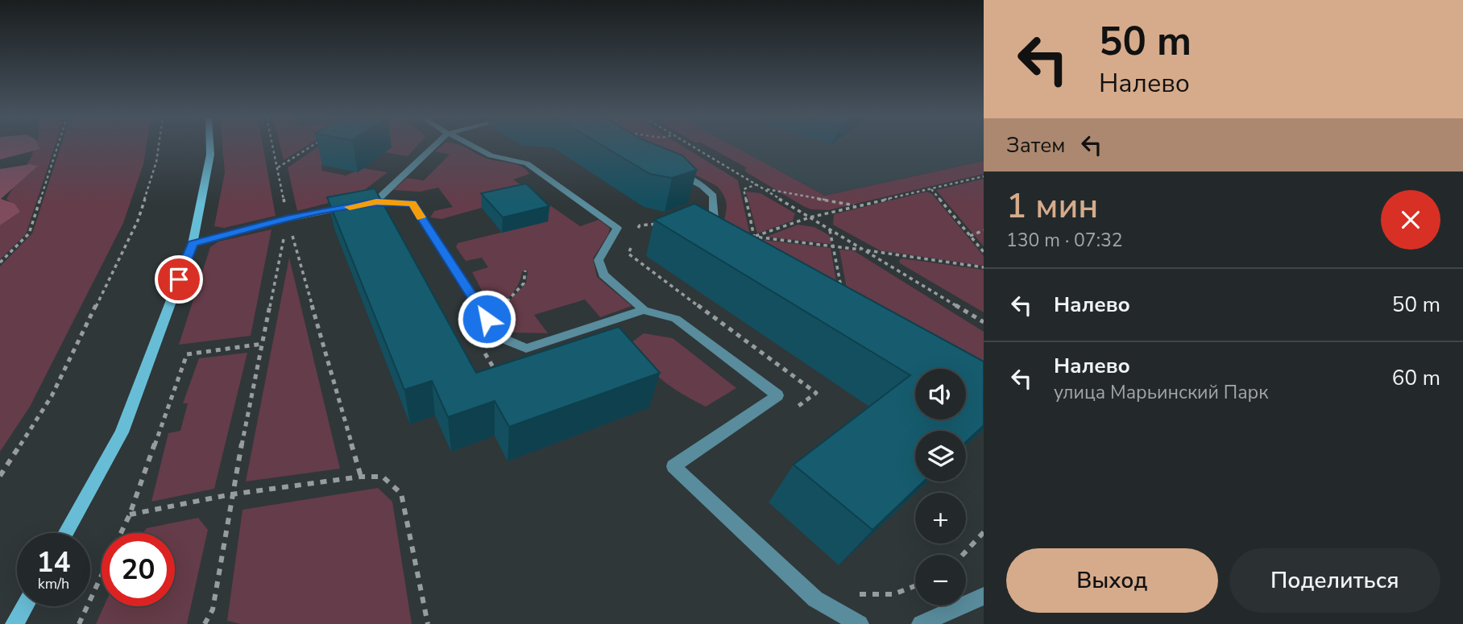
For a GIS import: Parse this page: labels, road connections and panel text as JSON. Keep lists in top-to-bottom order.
{
  "page": {
    "turn": ["50 m", "Налево"],
    "then": "Затем",
    "heading": ["1 мин", "130 m · 07:32"],
    "list": [
      {
        "name": "Налево",
        "value": "50 m"
      },
      {
        "name": "Налево",
        "note": "улица Марьинский Парк",
        "value": "60 m"
      }
    ],
    "map_buttons": ["+", "−"],
    "speed": "14 km/h",
    "limit": "20",
    "buttons": ["Выход", "Поделиться"]
  }
}
